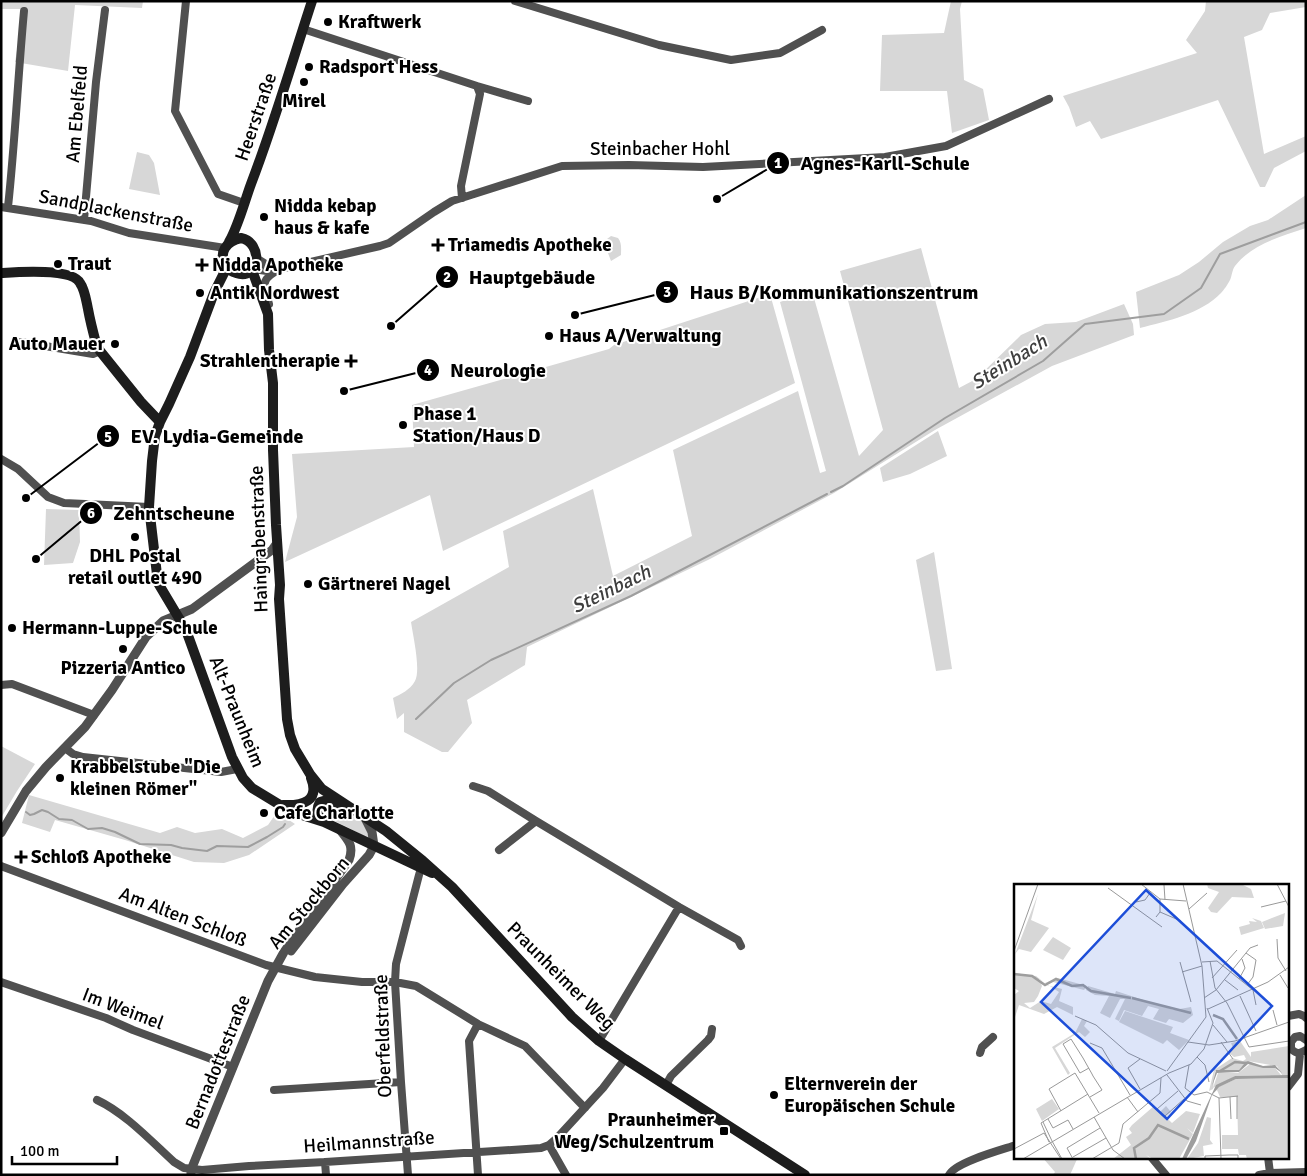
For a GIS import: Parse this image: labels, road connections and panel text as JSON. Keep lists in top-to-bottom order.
{
  "streets": {
    "main road": [
      "Heerstraße",
      "Haingrabenstraße",
      "Alt-Praunheim",
      "Praunheimer Weg"
    ],
    "street": [
      "Am Ebelfeld",
      "Steinbacher Hohl",
      "Sandplackenstraße",
      "Am Stockborn",
      "Am Alten Schloß",
      "Im Weimel",
      "Oberfeldstraße",
      "Bernadottestraße",
      "Heilmannstraße"
    ]
  },
  "crossings": [
    ["Am Ebelfeld", "Sandplackenstraße"],
    ["Heerstraße", "Steinbacher Hohl"],
    ["Heerstraße", "Sandplackenstraße"],
    ["Heerstraße", "Haingrabenstraße"],
    ["Steinbacher Hohl", "Sandplackenstraße"],
    ["Steinbacher Hohl", "Haingrabenstraße"],
    ["Sandplackenstraße", "Haingrabenstraße"],
    ["Haingrabenstraße", "Praunheimer Weg"],
    ["Alt-Praunheim", "Praunheimer Weg"],
    ["Am Stockborn", "Am Alten Schloß"],
    ["Am Stockborn", "Praunheimer Weg"],
    ["Am Stockborn", "Bernadottestraße"],
    ["Am Alten Schloß", "Oberfeldstraße"],
    ["Am Alten Schloß", "Bernadottestraße"],
    ["Praunheimer Weg", "Oberfeldstraße"],
    ["Im Weimel", "Bernadottestraße"],
    ["Oberfeldstraße", "Heilmannstraße"],
    ["Bernadottestraße", "Heilmannstraße"]
  ],
  "water": ["Steinbach"],
  "places": {
    "other": [
      "Kraftwerk",
      "Radsport Hess",
      "Mirel",
      "Agnes-Karll-Schule",
      "Nidda kebap haus & kafe",
      "Traut",
      "Antik Nordwest",
      "Haus B/Kommunikationszentrum",
      "Hauptgebäude",
      "Haus A/Verwaltung",
      "Auto Mauer",
      "Neurologie",
      "Phase 1 Station/Haus D",
      "EV. Lydia-Gemeinde",
      "DHL Postal retail outlet 490",
      "Zehntscheune",
      "Gärtnerei Nagel",
      "Hermann-Luppe-Schule",
      "Pizzeria Antico",
      "Krabbelstube \"Die kleinen Römer\"",
      "Cafe Charlotte",
      "Elternverein der Europäischen Schule"
    ],
    "health": [
      "Triamedis Apotheke",
      "Nidda Apotheke",
      "Strahlentherapie",
      "Schloß Apotheke"
    ],
    "transit": ["Praunheimer Weg/Schulzentrum"]
  },
  "scale_bar": "100 m"
}
